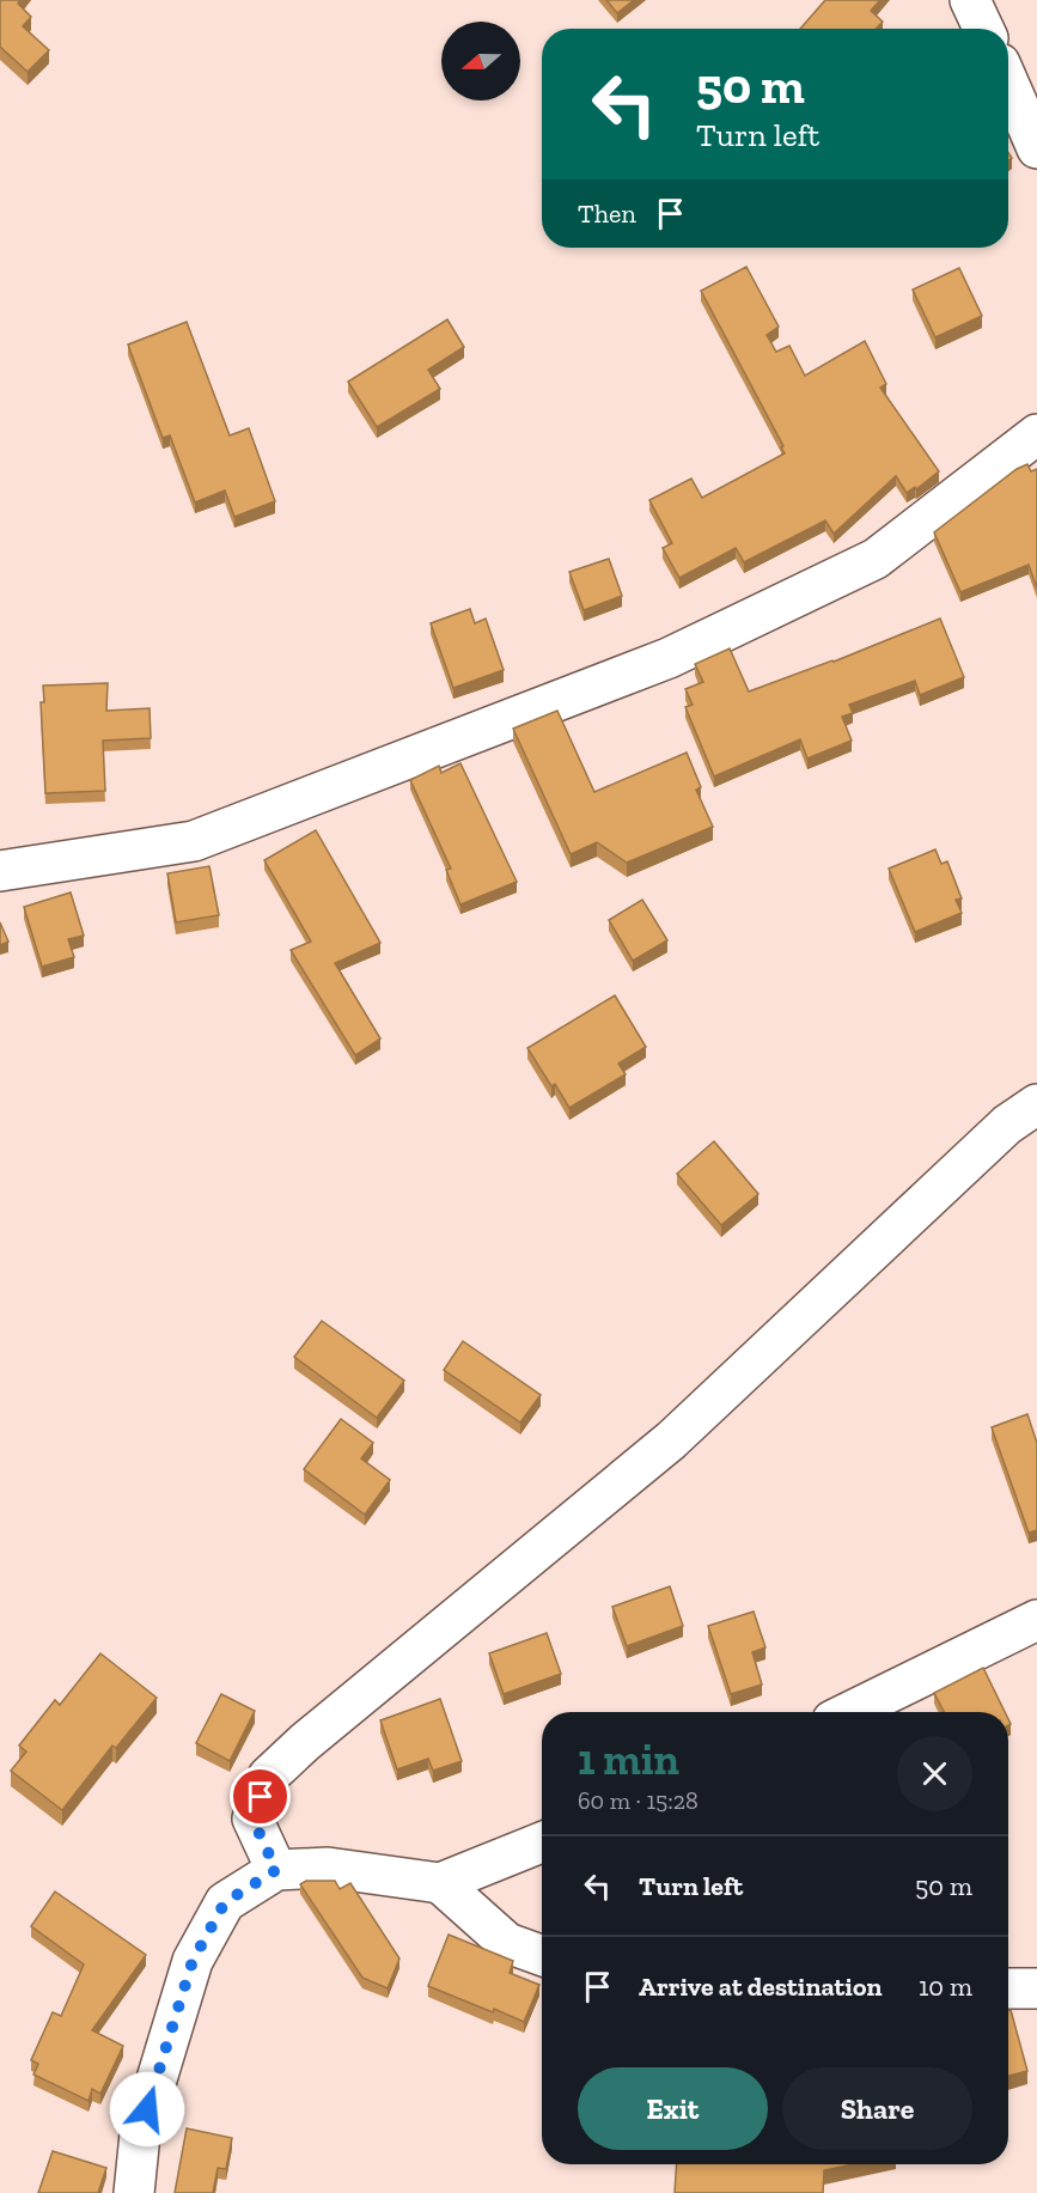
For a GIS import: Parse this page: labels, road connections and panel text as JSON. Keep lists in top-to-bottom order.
{
  "north": "left",
  "page": {
    "turn": ["50 m", "Turn left"],
    "then": "Then",
    "heading": ["1 min", "60 m · 15:28"],
    "list": [
      {
        "name": "Turn left",
        "value": "50 m"
      },
      {
        "name": "Arrive at destination",
        "value": "10 m"
      }
    ],
    "buttons": ["Exit", "Share"]
  }
}
